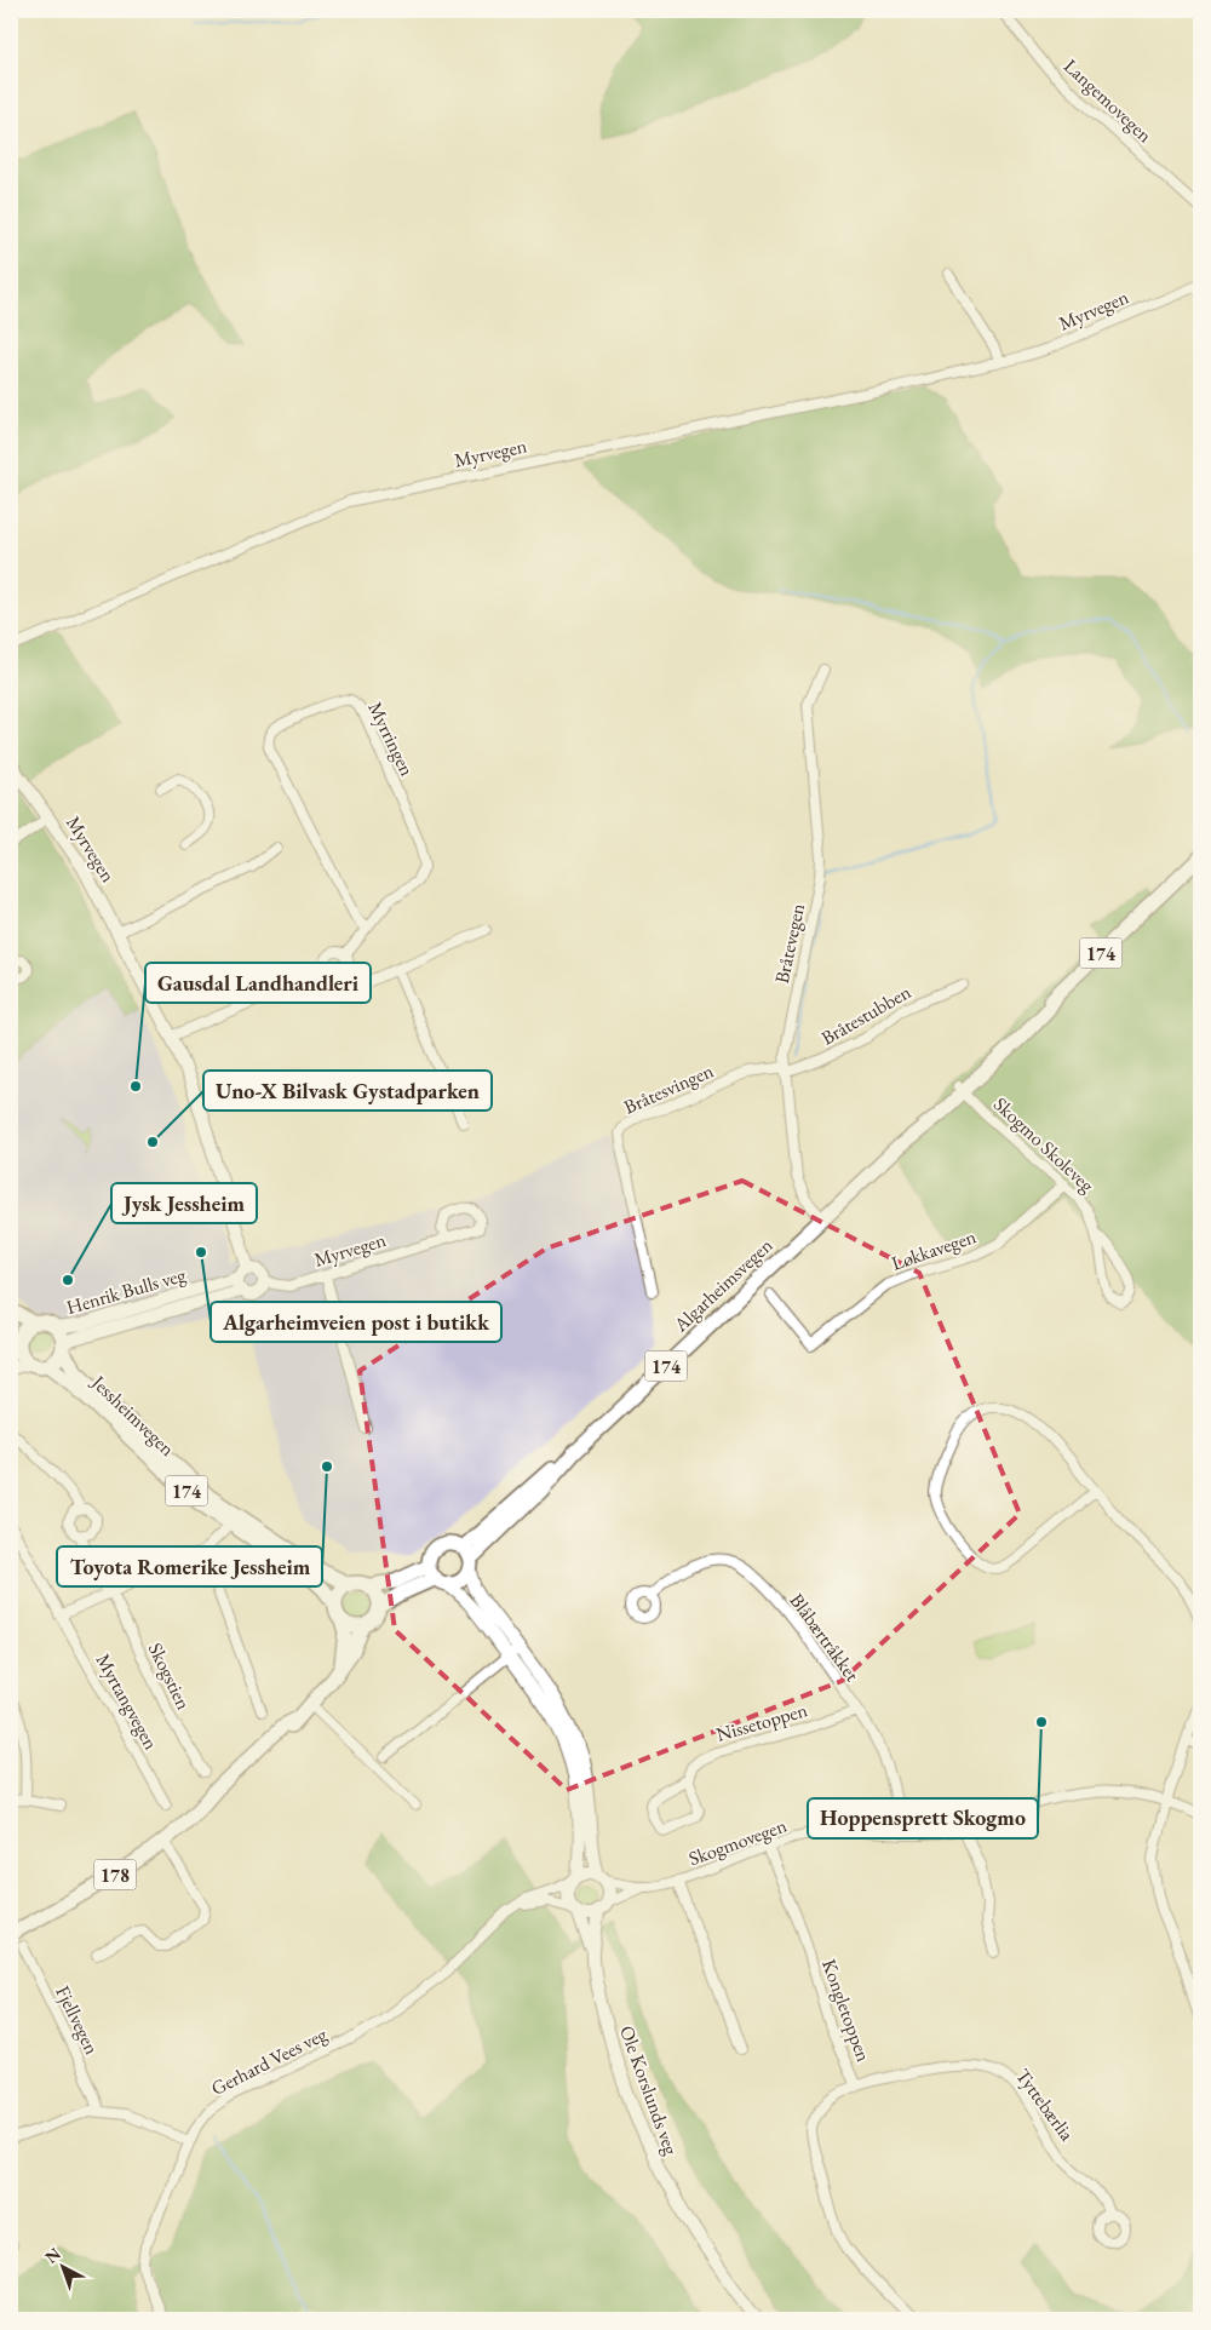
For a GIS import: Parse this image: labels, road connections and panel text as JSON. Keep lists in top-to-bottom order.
{
  "streets": {
    "main road": [
      "174",
      "Algarheimsvegen",
      "Jessheimvegen",
      "178"
    ],
    "street": [
      "Langemovegen",
      "Myrvegen",
      "Myrringen",
      "Bråtevegen",
      "Bråtestubben",
      "Bråtesvingen",
      "Skogmo Skoleveg",
      "Løkkavegen",
      "Henrik Bulls veg",
      "Blåbærtråkket",
      "Skogstien",
      "Myrtangvegen",
      "Nissetoppen",
      "Skogmovegen",
      "Kongletoppen",
      "Fjellvegen",
      "Gerhard Vees veg",
      "Ole Korslunds veg",
      "Tyttebærlia"
    ]
  },
  "crossings": [
    ["Myrvegen", "Henrik Bulls veg"],
    ["Bråtevegen", "Bråtestubben"],
    ["Bråtevegen", "Bråtesvingen"],
    ["Bråtevegen", "Algarheimsvegen"],
    ["174", "Algarheimsvegen"],
    ["174", "Henrik Bulls veg"],
    ["174", "Jessheimvegen"],
    ["174", "178"],
    ["Bråtestubben", "Bråtesvingen"],
    ["Skogmo Skoleveg", "Løkkavegen"],
    ["Skogmo Skoleveg", "Algarheimsvegen"],
    ["Henrik Bulls veg", "Jessheimvegen"],
    ["Jessheimvegen", "178"],
    ["Blåbærtråkket", "Nissetoppen"],
    ["Blåbærtråkket", "Skogmovegen"],
    ["Skogmovegen", "Kongletoppen"],
    ["Skogmovegen", "Gerhard Vees veg"],
    ["Skogmovegen", "Ole Korslunds veg"],
    ["Kongletoppen", "Tyttebærlia"],
    ["Gerhard Vees veg", "Ole Korslunds veg"]
  ],
  "places": [
    "Gausdal Landhandleri",
    "Uno-X Bilvask Gystadparken",
    "Algarheimveien post i butikk",
    "Jysk Jessheim",
    "Toyota Romerike Jessheim",
    "Hoppensprett Skogmo"
  ],
  "north": "top left"
}
